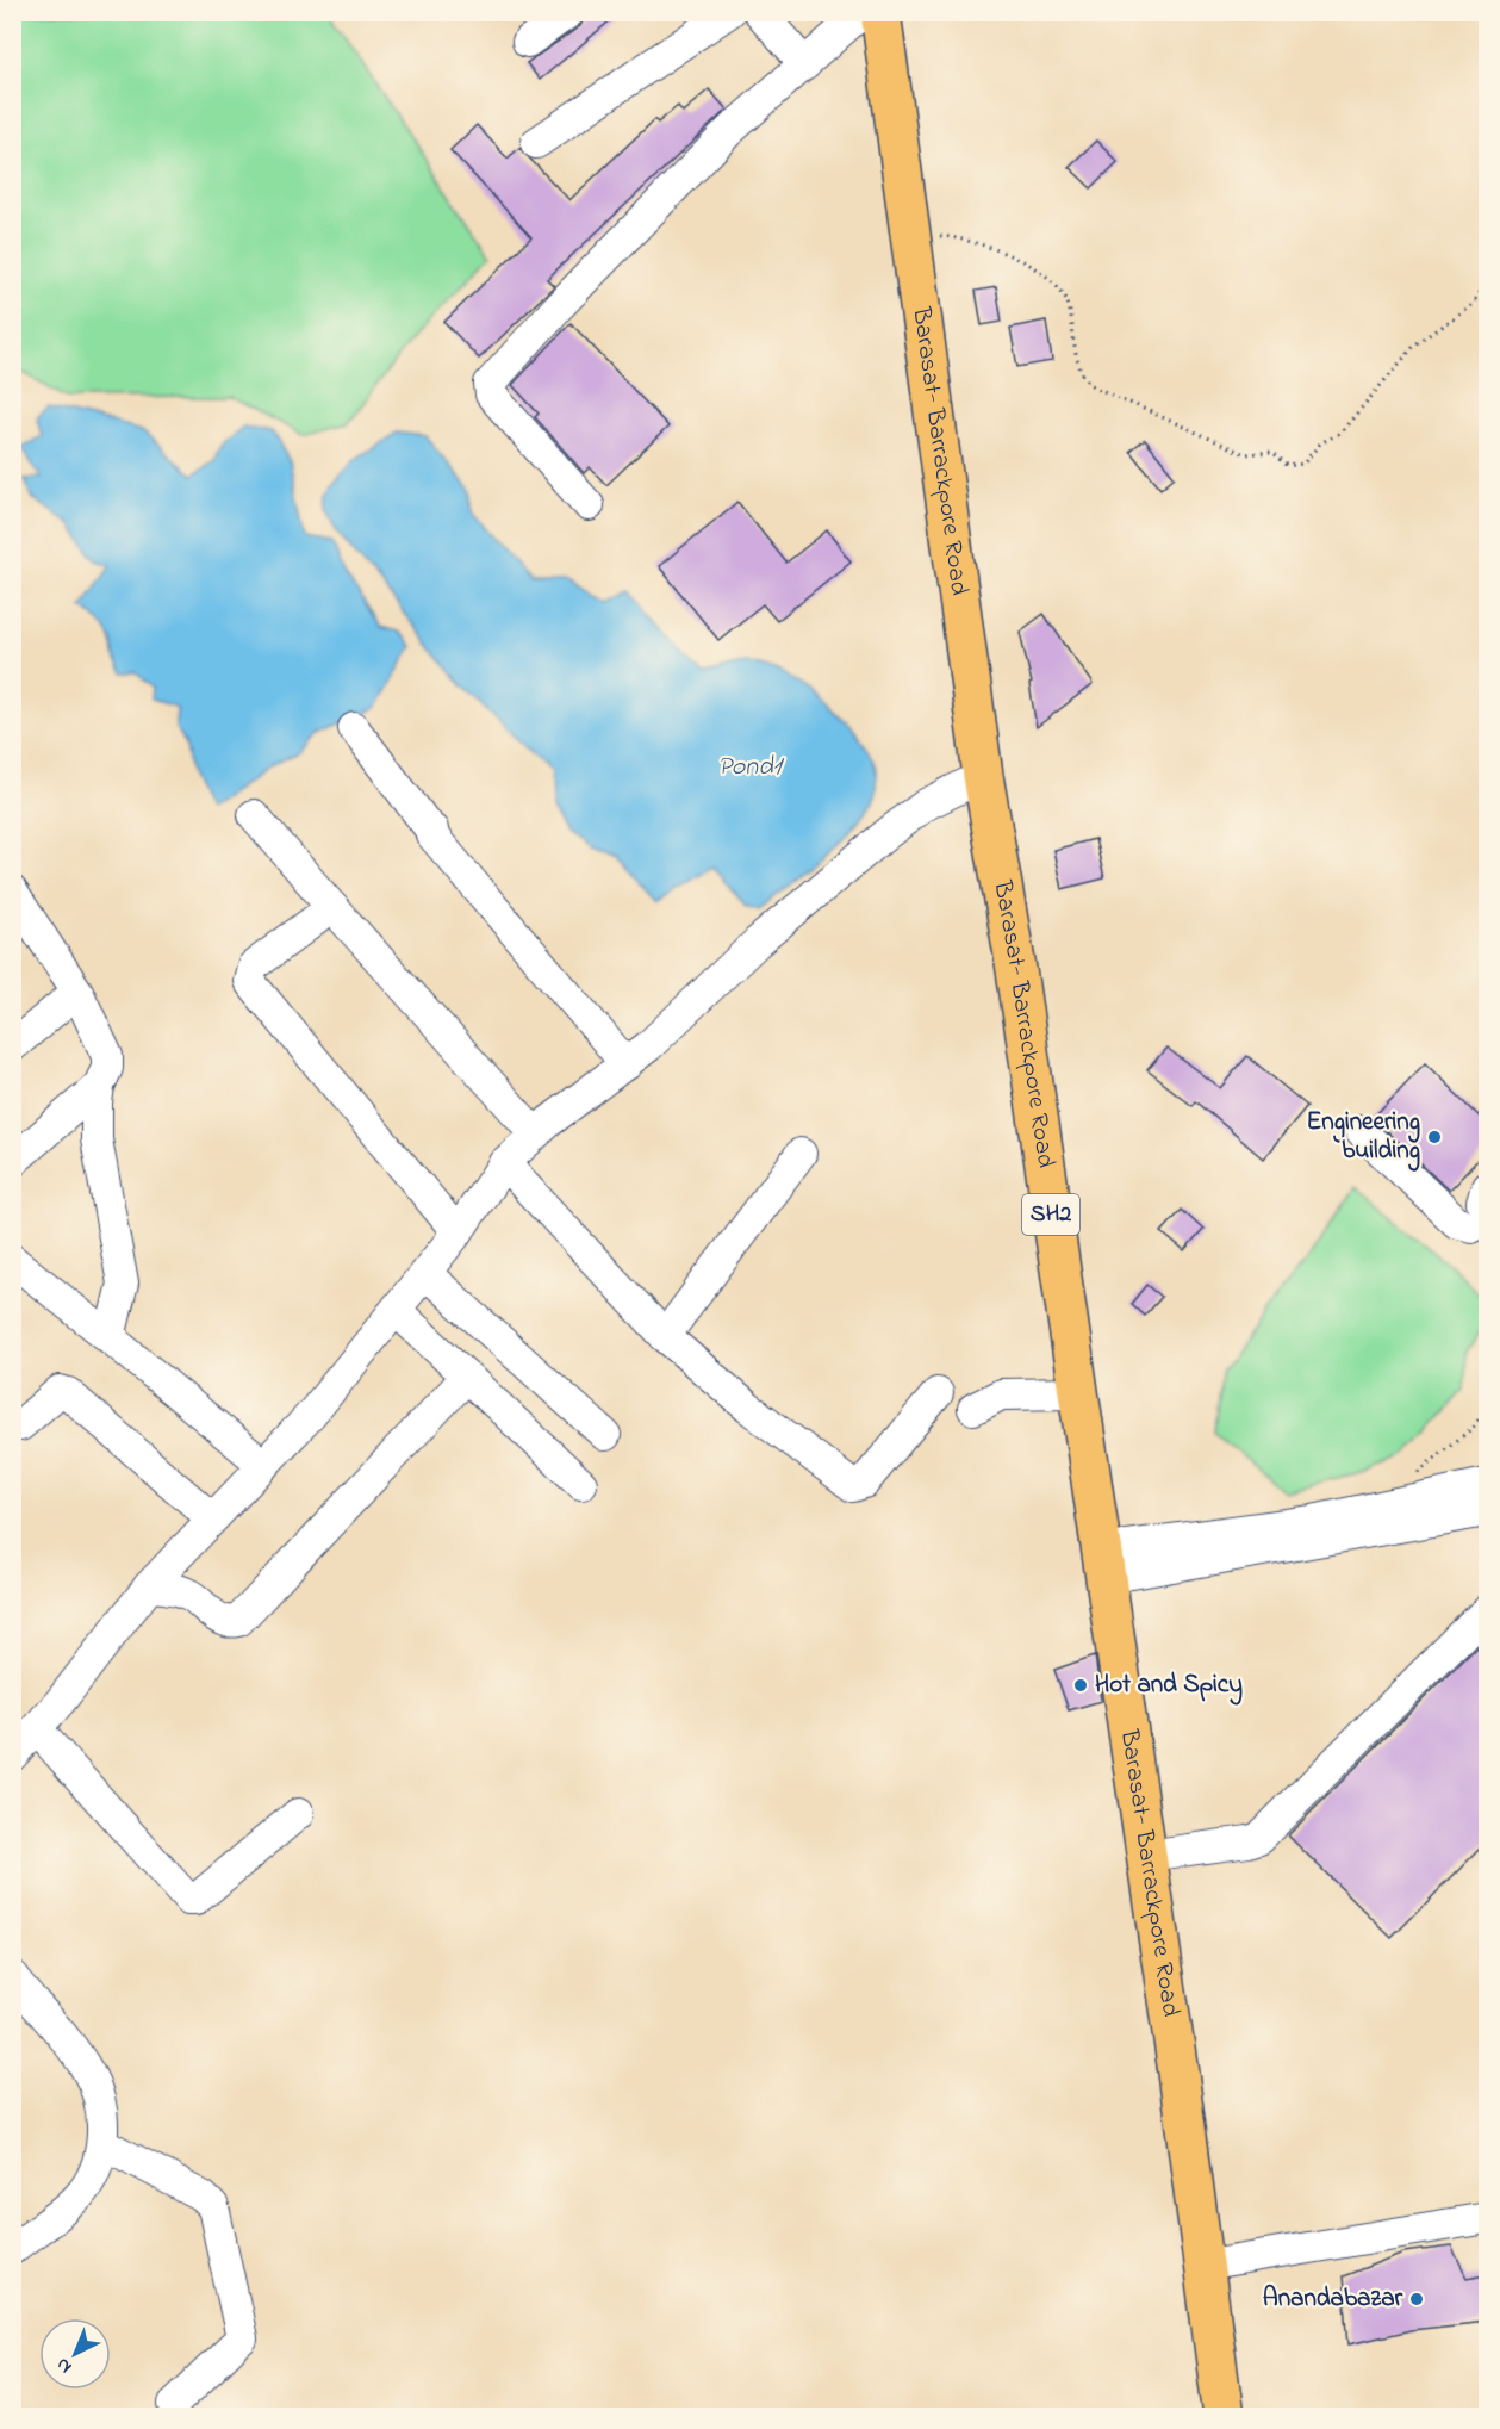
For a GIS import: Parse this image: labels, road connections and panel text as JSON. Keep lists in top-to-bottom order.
{
  "streets": {
    "main road": ["Barasat- Barrackpore Road", "SH2"]
  },
  "water": ["Pond1"],
  "places": ["Engineering building", "Hot and Spicy", "Anandabazar"],
  "north": "bottom left"
}
